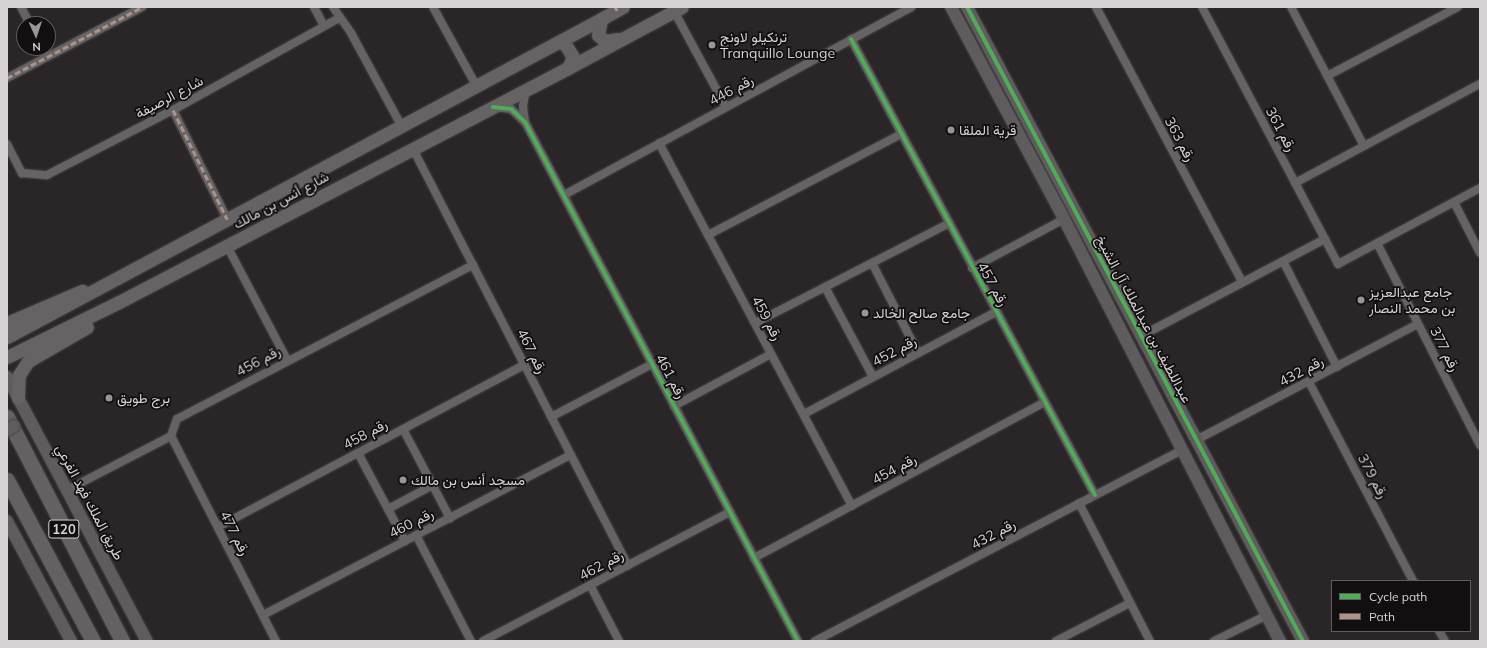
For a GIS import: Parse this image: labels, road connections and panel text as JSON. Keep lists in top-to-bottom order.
{
  "streets": {
    "highway": ["120"],
    "main road": ["شارع أنس بن مالك"],
    "street": [
      "رقم 446",
      "شارع الرصيفة",
      "رقم 361",
      "رقم 363",
      "رقم 457",
      "رقم 459",
      "عبداللطيف بن عبدالملك آل الشيخ",
      "رقم 377",
      "رقم 467",
      "رقم 452",
      "رقم 456",
      "رقم 432",
      "رقم 461",
      "رقم 458",
      "رقم 454",
      "رقم 379",
      "طريق الملك فهد الفرعي",
      "رقم 460",
      "رقم 477",
      "رقم 462"
    ]
  },
  "crossings": [
    ["رقم 446", "رقم 457"],
    ["رقم 446", "رقم 459"],
    ["رقم 446", "رقم 461"],
    ["رقم 361", "رقم 377"],
    ["شارع أنس بن مالك", "رقم 467"],
    ["رقم 457", "رقم 452"],
    ["رقم 457", "رقم 432"],
    ["رقم 457", "رقم 454"],
    ["رقم 459", "رقم 452"],
    ["رقم 459", "رقم 454"],
    ["عبداللطيف بن عبدالملك آل الشيخ", "رقم 432"],
    ["رقم 377", "رقم 432"],
    ["رقم 467", "رقم 456"],
    ["رقم 467", "رقم 458"],
    ["رقم 467", "رقم 460"],
    ["رقم 467", "رقم 462"],
    ["رقم 456", "رقم 477"],
    ["رقم 432", "رقم 379"],
    ["رقم 461", "رقم 454"],
    ["رقم 461", "رقم 462"],
    ["رقم 458", "رقم 477"],
    ["رقم 460", "رقم 477"]
  ],
  "places": [
    "ترنكيلو لاونج Tranquillo Lounge",
    "قرية الملقا",
    "جامع عبدالعزيز بن محمد النصار",
    "جامع صالح الخالد",
    "برج طويق",
    "مسجد أنس بن مالك"
  ],
  "legend": ["Cycle path", "Path"],
  "north": "bottom"
}
